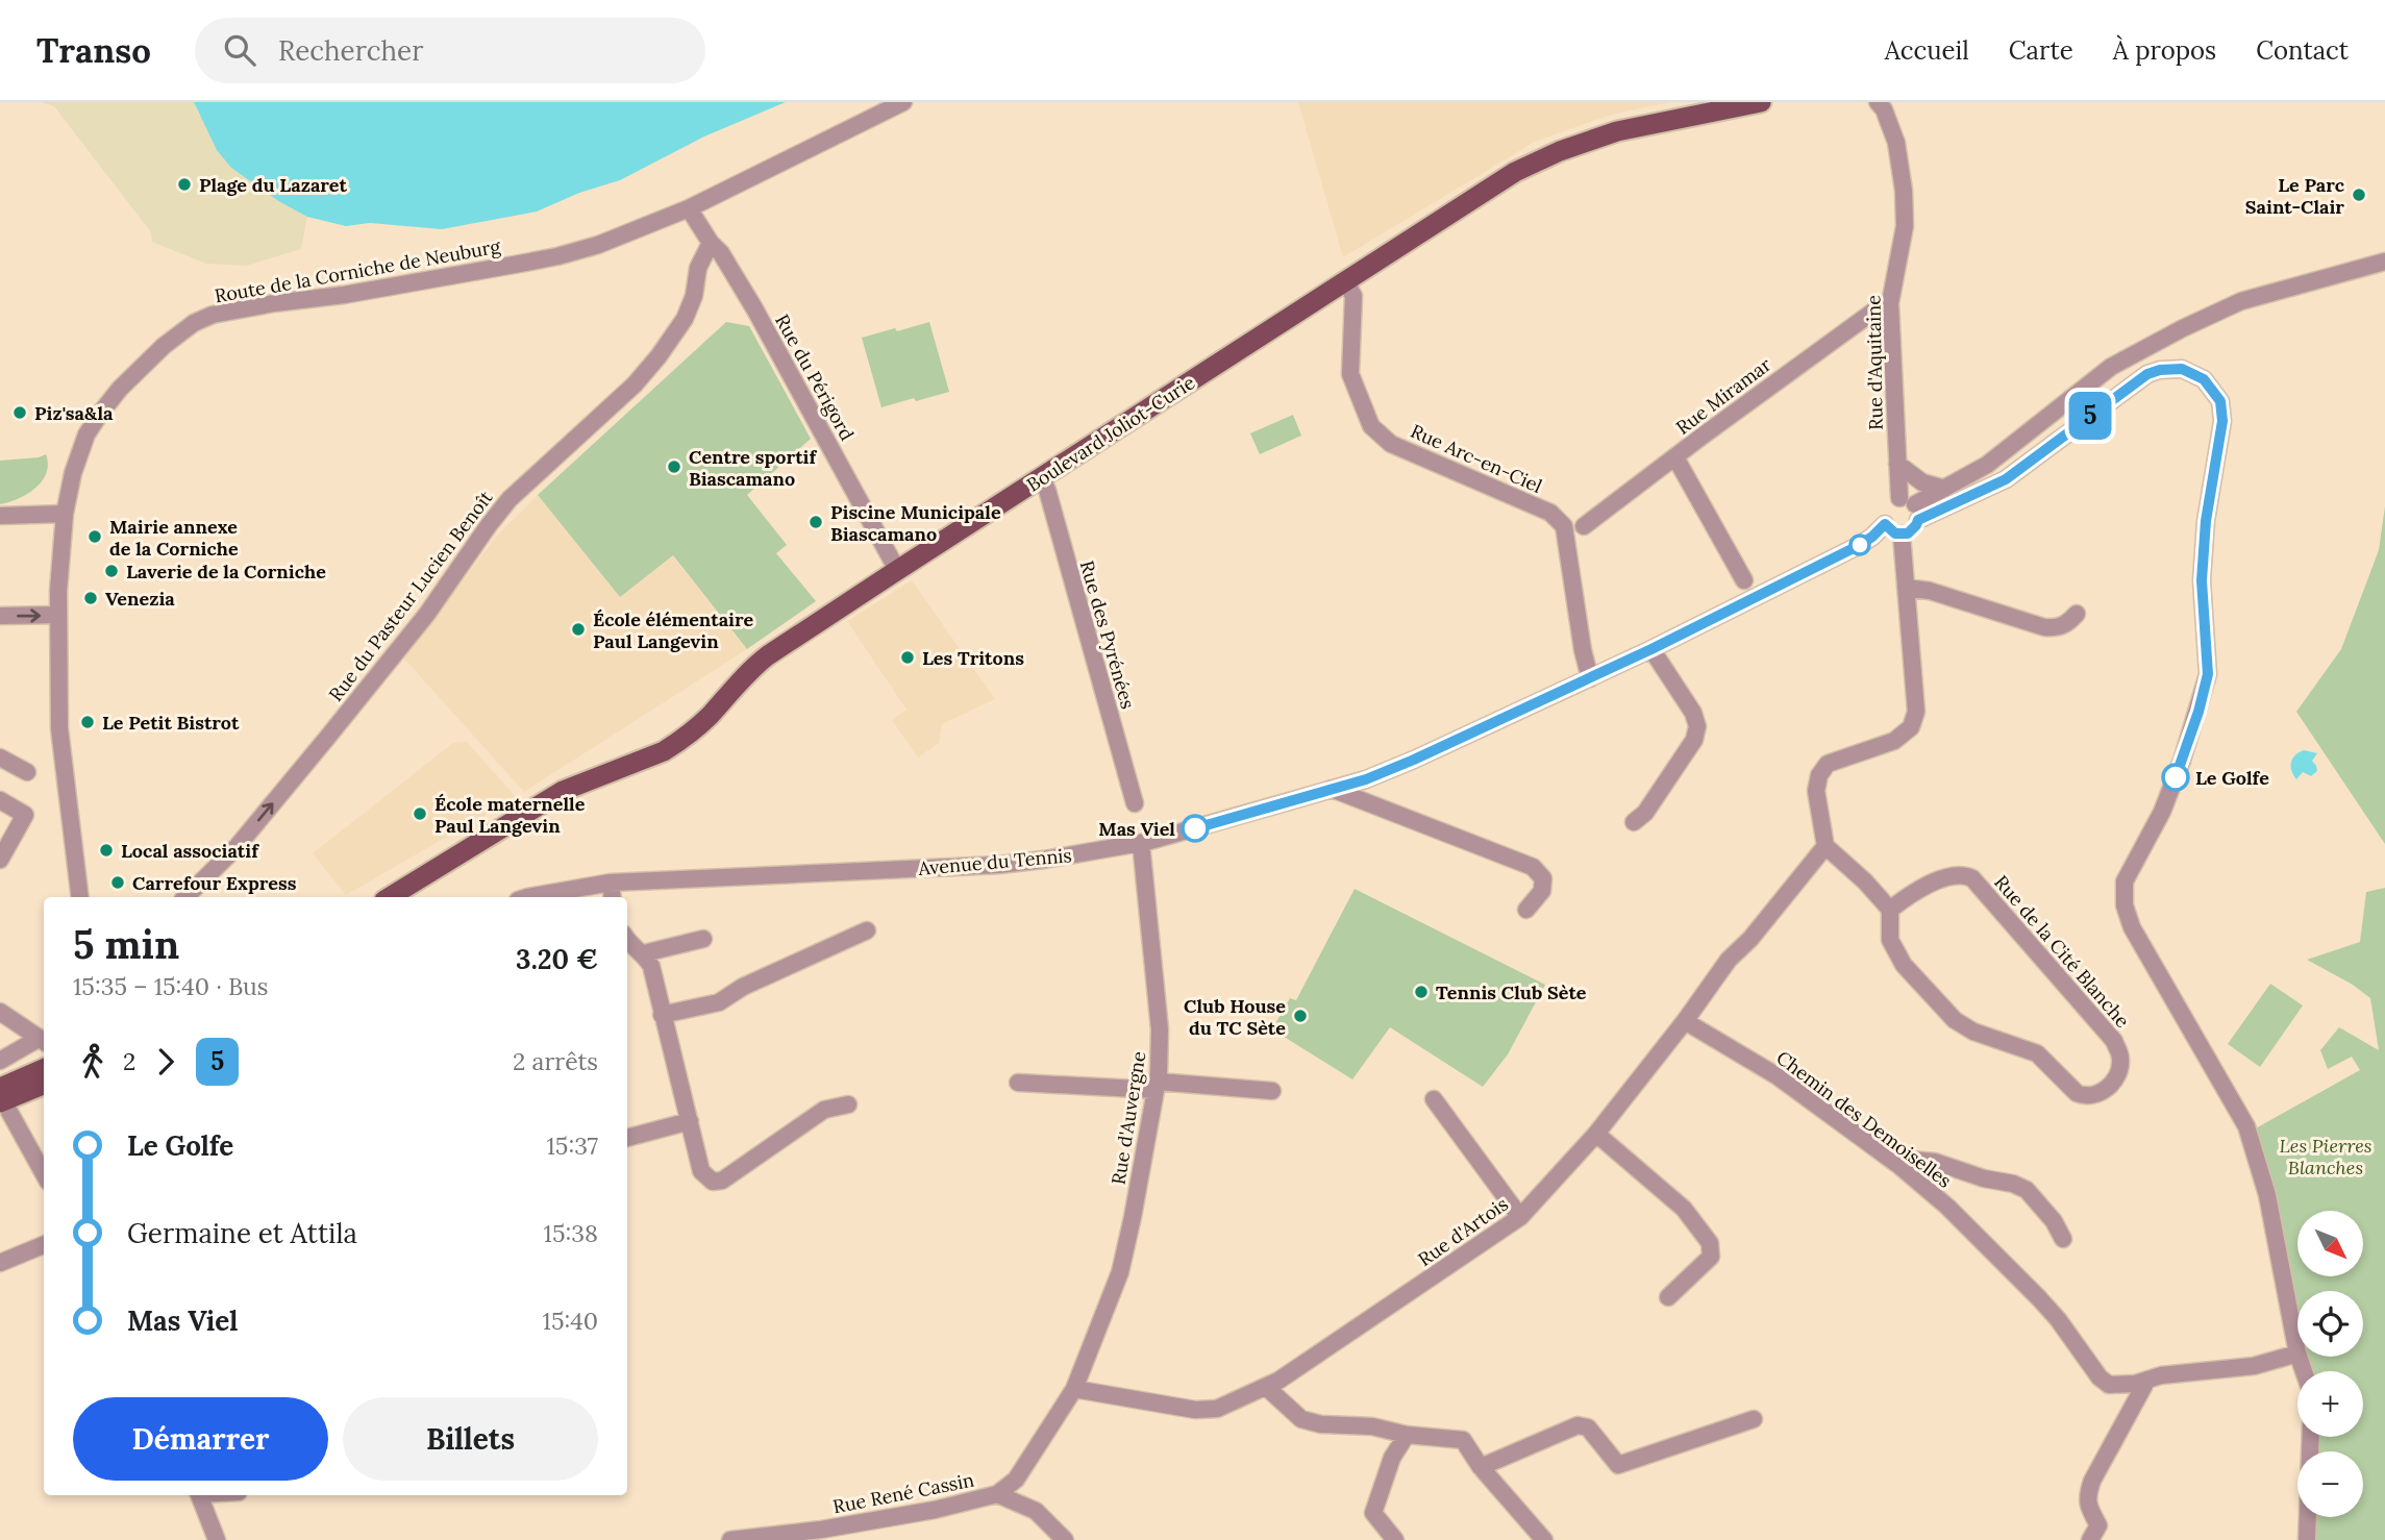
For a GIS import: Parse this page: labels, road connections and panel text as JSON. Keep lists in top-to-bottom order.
{
  "streets": {
    "main road": ["Boulevard Joliot-Curie"],
    "street": [
      "Route de la Corniche de Neuburg",
      "Rue d'Aquitaine",
      "Rue du Périgord",
      "Rue Miramar",
      "Rue Arc-en-Ciel",
      "Rue du Pasteur Lucien Benoît",
      "Rue des Pyrénées",
      "Avenue du Tennis",
      "Rue de la Cité Blanche",
      "Rue d'Auvergne",
      "Chemin des Demoiselles",
      "Rue d'Artois",
      "Rue René Cassin"
    ]
  },
  "crossings": [
    ["Route de la Corniche de Neuburg", "Rue du Périgord"],
    ["Rue d'Aquitaine", "Rue Miramar"],
    ["Rue d'Aquitaine", "Avenue du Tennis"],
    ["Rue du Périgord", "Boulevard Joliot-Curie"],
    ["Rue du Périgord", "Rue du Pasteur Lucien Benoît"],
    ["Boulevard Joliot-Curie", "Rue Arc-en-Ciel"],
    ["Boulevard Joliot-Curie", "Rue des Pyrénées"],
    ["Rue Arc-en-Ciel", "Avenue du Tennis"],
    ["Avenue du Tennis", "Rue d'Auvergne"],
    ["Rue d'Auvergne", "Rue d'Artois"],
    ["Rue d'Auvergne", "Rue René Cassin"],
    ["Chemin des Demoiselles", "Rue d'Artois"],
    ["Rue d'Artois", "Rue René Cassin"]
  ],
  "one_way": ["Rue du Pasteur Lucien Benoît"],
  "parks": ["Les Pierres Blanches"],
  "places": [
    "Plage du Lazaret",
    "Le Parc Saint-Clair",
    "Piz'sa&la",
    "Centre sportif Biascamano",
    "Piscine Municipale Biascamano",
    "Mairie annexe de la Corniche",
    "Laverie de la Corniche",
    "Venezia",
    "École élémentaire Paul Langevin",
    "Les Tritons",
    "Le Petit Bistrot",
    "Le Golfe",
    "École maternelle Paul Langevin",
    "Mas Viel",
    "Local associatif",
    "Carrefour Express",
    "Tennis Club Sète",
    "Club House du TC Sète"
  ],
  "lines": ["bus line 5"],
  "north": "bottom right",
  "page": {
    "header": "Transo",
    "search": "Rechercher",
    "nav": [
      "Accueil",
      "Carte",
      "À propos",
      "Contact"
    ],
    "on_map": "5",
    "heading": ["5 min", "15:35 – 15:40 · Bus", "3.20 €"],
    "legs": ["2", "5", "2 arrêts"],
    "list": [
      {
        "name": "Le Golfe",
        "value": "15:37"
      },
      {
        "name": "Germaine et Attila",
        "value": "15:38"
      },
      {
        "name": "Mas Viel",
        "value": "15:40"
      }
    ],
    "map_buttons": ["+", "−"],
    "buttons": ["Démarrer", "Billets"]
  }
}
